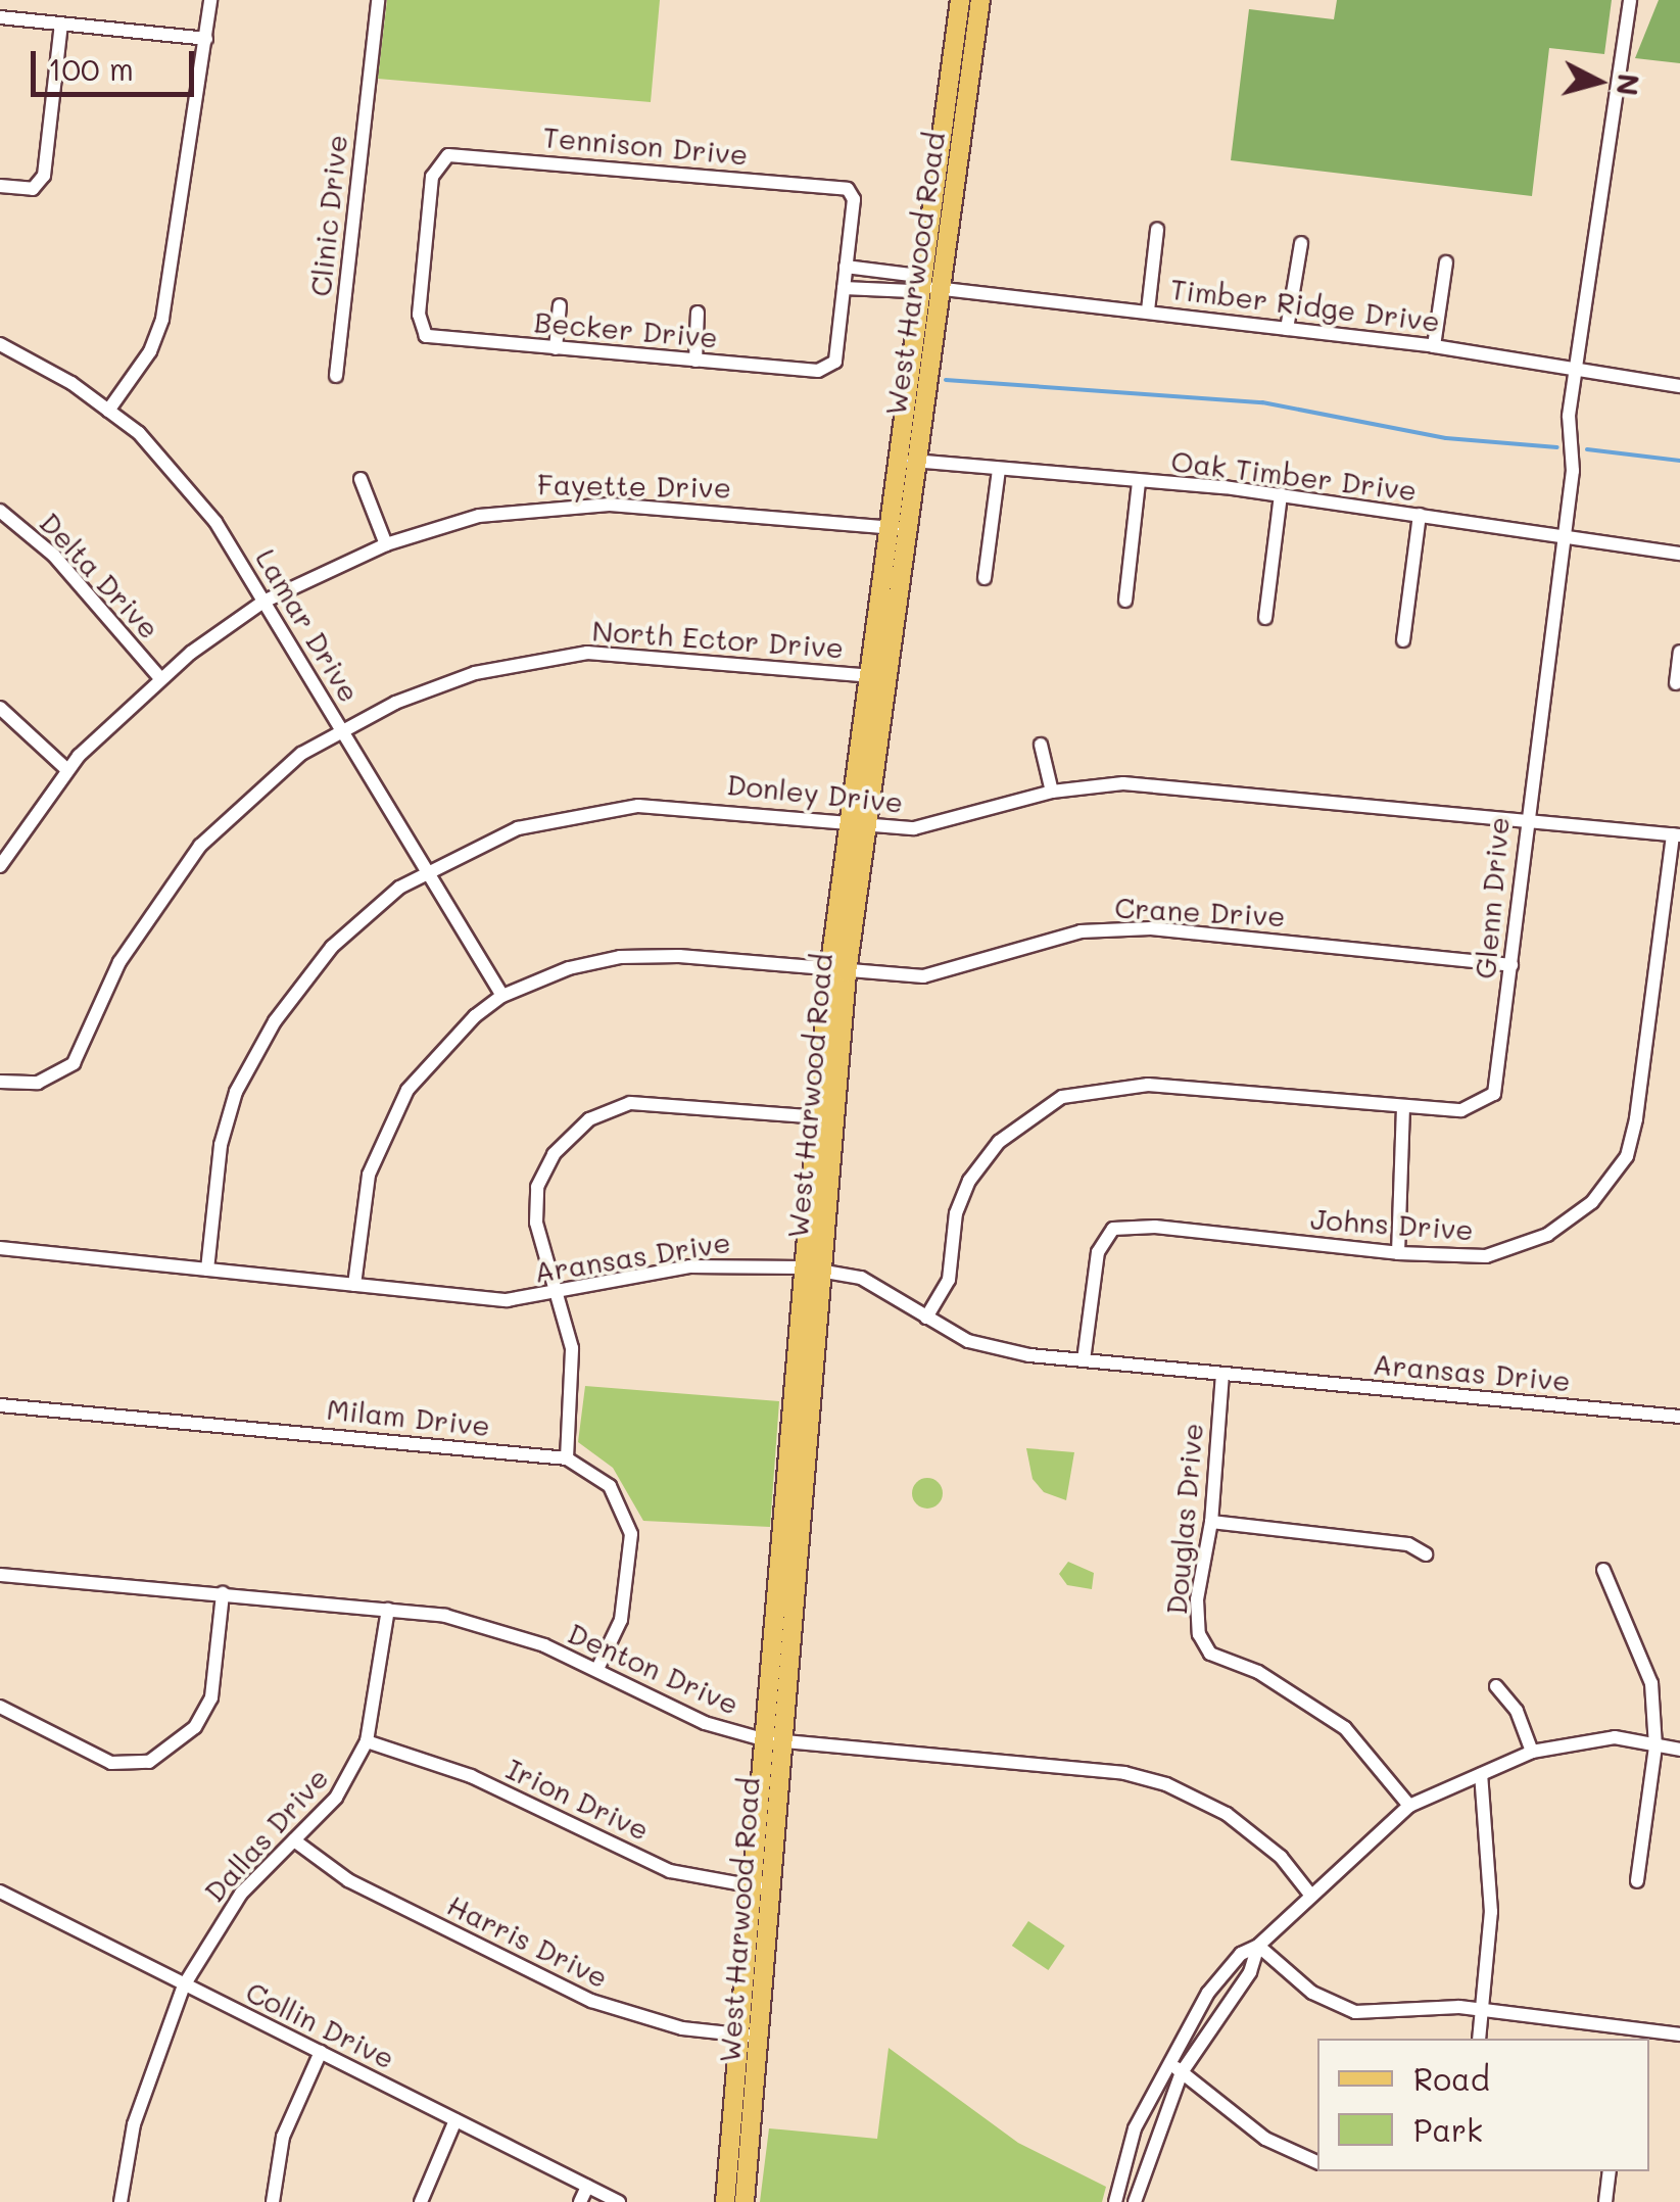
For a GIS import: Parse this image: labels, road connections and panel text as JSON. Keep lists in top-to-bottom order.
{
  "streets": {
    "main road": ["West Harwood Road"],
    "street": [
      "Tennison Drive",
      "Clinic Drive",
      "Timber Ridge Drive",
      "Becker Drive",
      "Oak Timber Drive",
      "Fayette Drive",
      "Delta Drive",
      "Lamar Drive",
      "North Ector Drive",
      "Donley Drive",
      "Glenn Drive",
      "Crane Drive",
      "Johns Drive",
      "Aransas Drive",
      "Milam Drive",
      "Douglas Drive",
      "Denton Drive",
      "Irion Drive",
      "Dallas Drive",
      "Harris Drive",
      "Collin Drive"
    ]
  },
  "crossings": [
    ["Tennison Drive", "Becker Drive"],
    ["West Harwood Road", "Timber Ridge Drive"],
    ["West Harwood Road", "Oak Timber Drive"],
    ["West Harwood Road", "Fayette Drive"],
    ["West Harwood Road", "North Ector Drive"],
    ["West Harwood Road", "Donley Drive"],
    ["West Harwood Road", "Crane Drive"],
    ["West Harwood Road", "Aransas Drive"],
    ["West Harwood Road", "Denton Drive"],
    ["West Harwood Road", "Irion Drive"],
    ["West Harwood Road", "Harris Drive"],
    ["Timber Ridge Drive", "Glenn Drive"],
    ["Oak Timber Drive", "Glenn Drive"],
    ["Fayette Drive", "Delta Drive"],
    ["Fayette Drive", "Lamar Drive"],
    ["Lamar Drive", "North Ector Drive"],
    ["Lamar Drive", "Donley Drive"],
    ["Lamar Drive", "Crane Drive"],
    ["Donley Drive", "Glenn Drive"],
    ["Donley Drive", "Johns Drive"],
    ["Donley Drive", "Aransas Drive"],
    ["Glenn Drive", "Crane Drive"],
    ["Glenn Drive", "Aransas Drive"],
    ["Crane Drive", "Aransas Drive"],
    ["Johns Drive", "Aransas Drive"],
    ["Aransas Drive", "Douglas Drive"],
    ["Milam Drive", "Denton Drive"],
    ["Denton Drive", "Dallas Drive"],
    ["Irion Drive", "Dallas Drive"],
    ["Dallas Drive", "Harris Drive"],
    ["Dallas Drive", "Collin Drive"]
  ],
  "legend": ["Road", "Park"],
  "scale_bar": "100 m",
  "north": "right"
}
